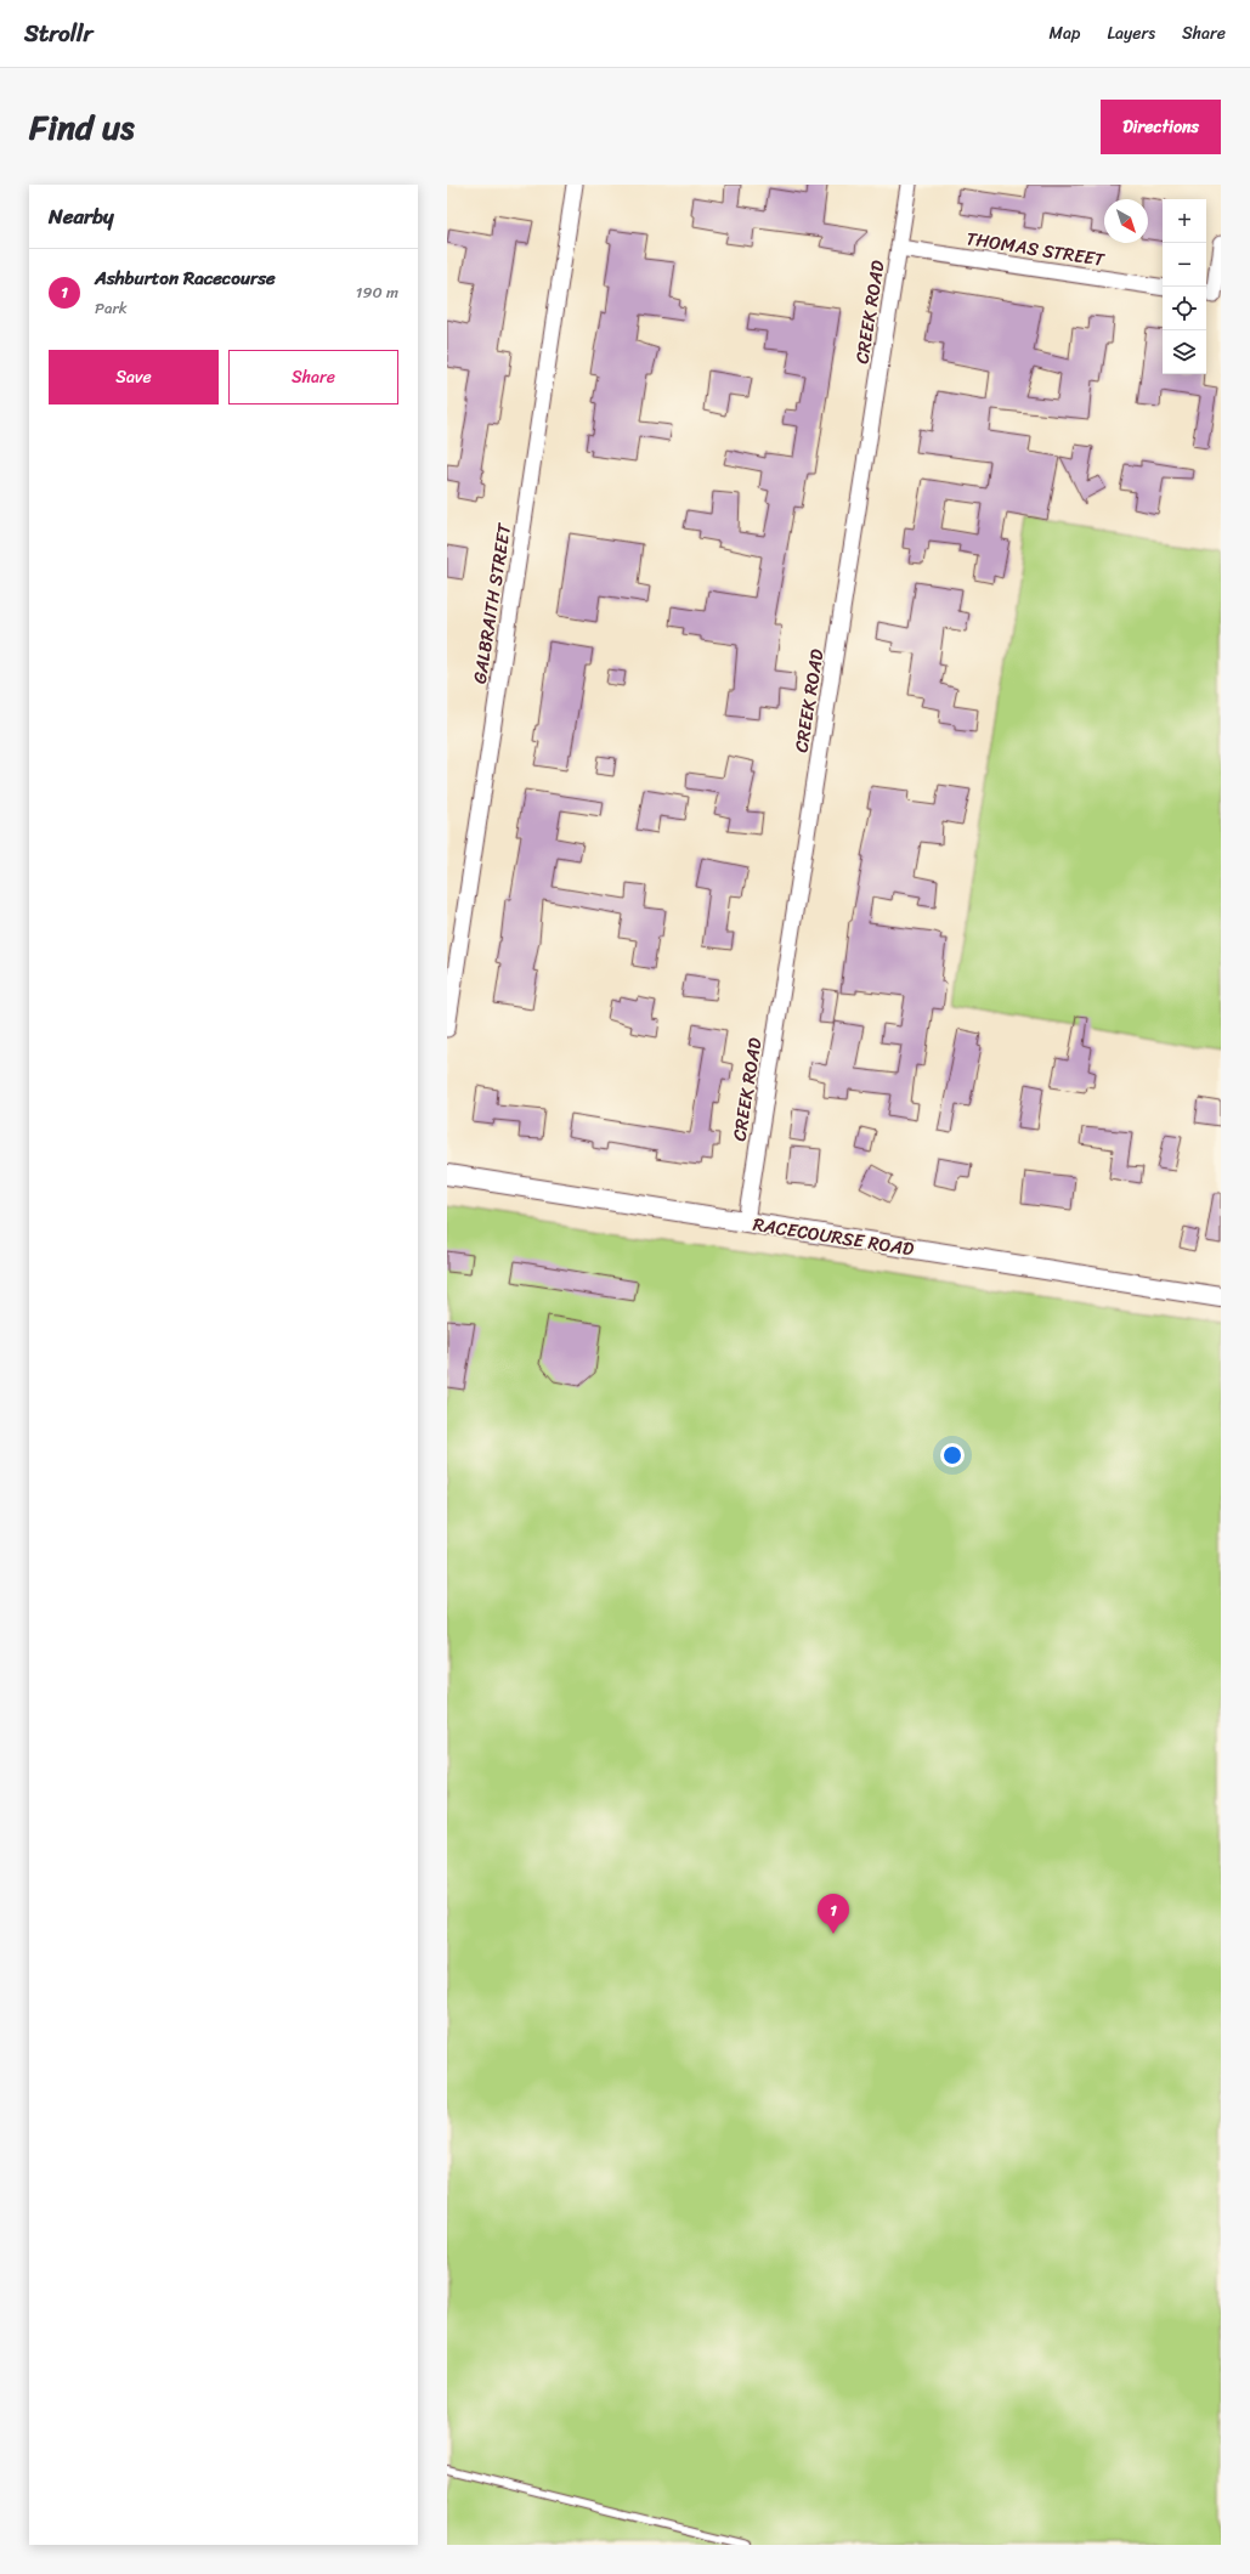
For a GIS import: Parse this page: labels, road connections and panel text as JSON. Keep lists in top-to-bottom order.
{
  "streets": {
    "street": [
      "THOMAS STREET",
      "CREEK ROAD",
      "GALBRAITH STREET",
      "RACECOURSE ROAD"
    ]
  },
  "crossings": [
    ["THOMAS STREET", "CREEK ROAD"],
    ["CREEK ROAD", "RACECOURSE ROAD"]
  ],
  "north": "bottom right",
  "page": {
    "header": "Strollr",
    "nav": ["Map", "Layers", "Share"],
    "title": "Find us",
    "buttons": [
      "Directions",
      ["Save", "Share"]
    ],
    "heading": "Nearby",
    "map_buttons": ["+", "−"],
    "list": [
      {
        "mark": "1",
        "name": "Ashburton Racecourse",
        "note": "Park",
        "value": "190 m"
      }
    ],
    "pins": "1"
  }
}
